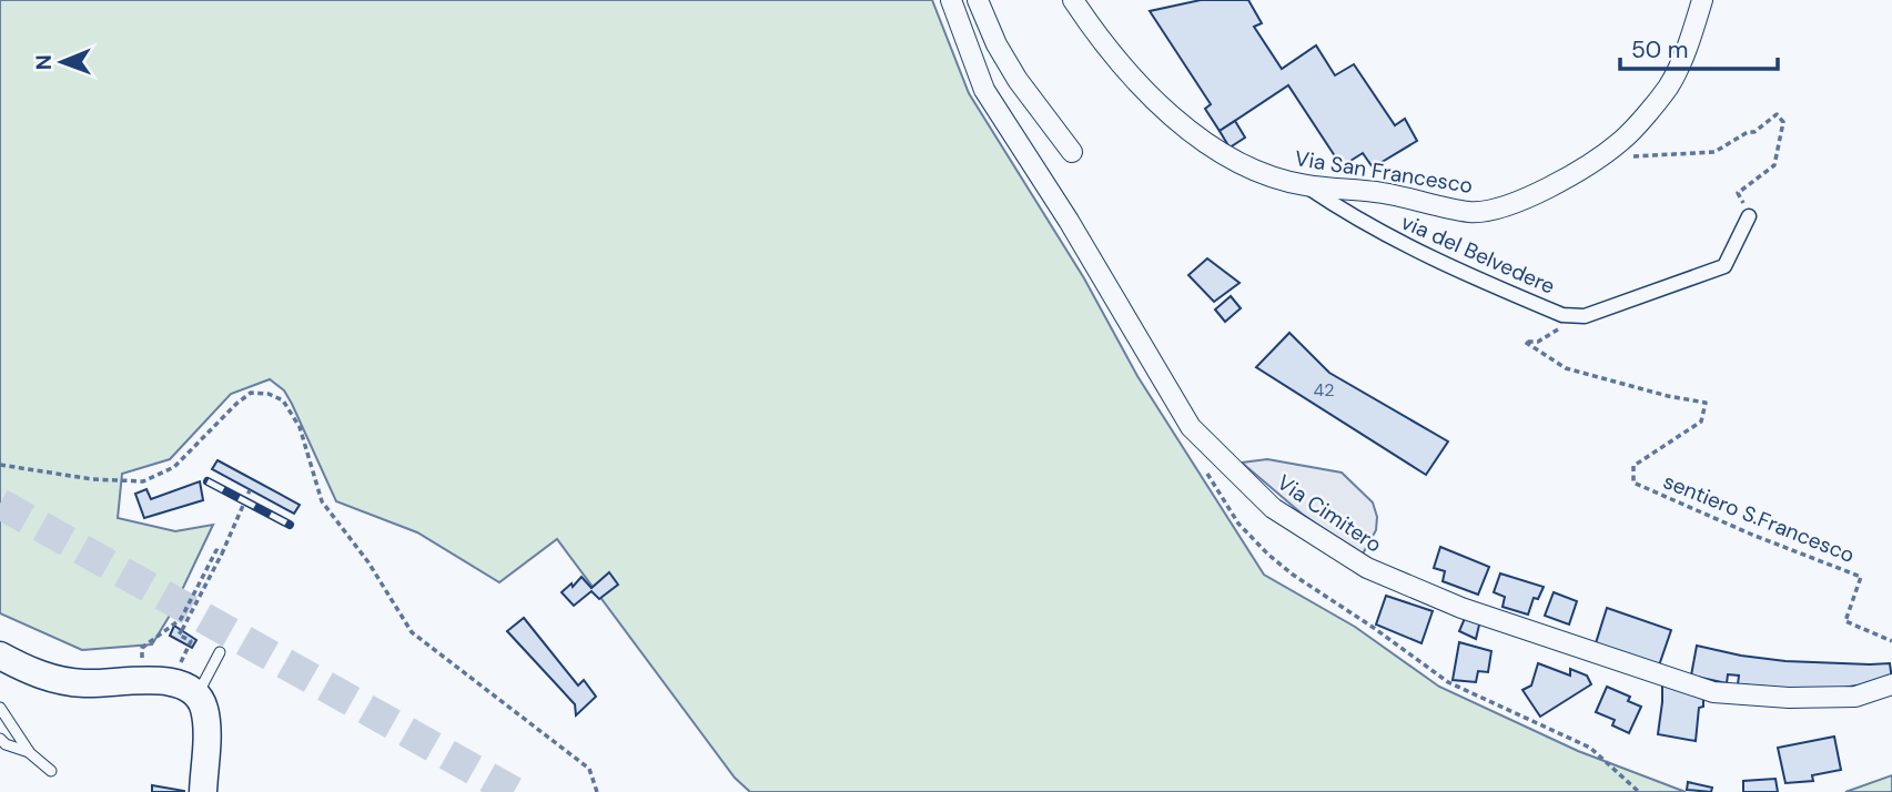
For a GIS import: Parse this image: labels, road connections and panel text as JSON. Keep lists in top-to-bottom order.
{
  "streets": {
    "street": ["Via San Francesco", "via del Belvedere", "Via Cimitero"],
    "path": ["sentiero S.Francesco"]
  },
  "crossings": [
    ["Via San Francesco", "via del Belvedere"],
    ["via del Belvedere", "sentiero S.Francesco"]
  ],
  "house_numbers": ["42"],
  "scale_bar": "50 m",
  "north": "left"
}
